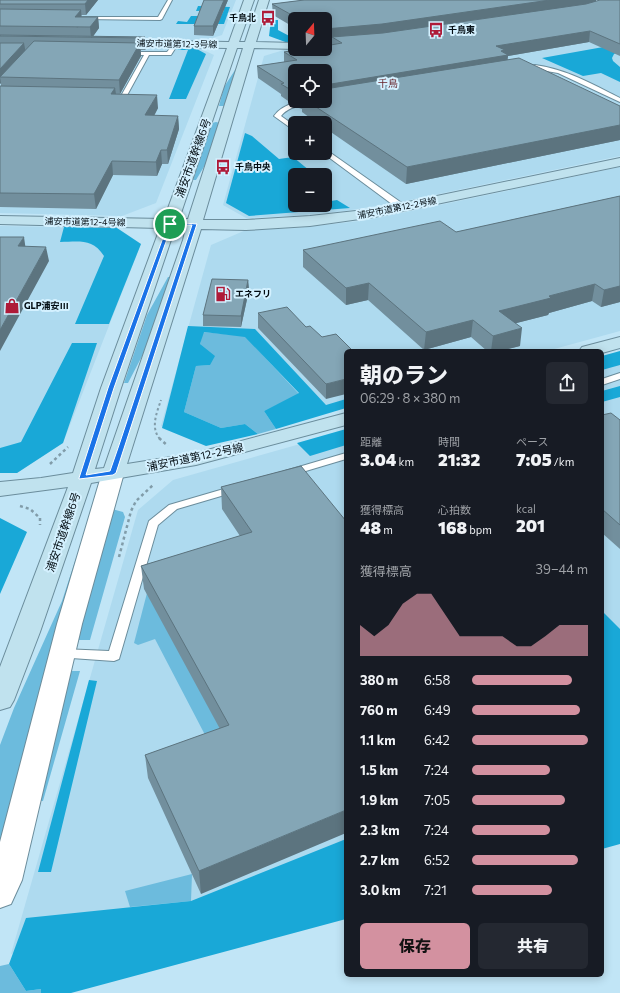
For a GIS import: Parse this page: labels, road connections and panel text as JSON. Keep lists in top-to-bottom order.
{
  "streets": {
    "street": [
      "浦安市道第12-3号線",
      "浦安市道幹線6号",
      "浦安市道第12-2号線",
      "浦安市道第12-4号線"
    ]
  },
  "crossings": [
    ["浦安市道第12-3号線", "浦安市道幹線6号"],
    ["浦安市道幹線6号", "浦安市道第12-2号線"],
    ["浦安市道幹線6号", "浦安市道第12-4号線"],
    ["浦安市道第12-2号線", "浦安市道第12-4号線"]
  ],
  "districts": ["千鳥"],
  "places": {
    "bus stop": ["千鳥北", "千鳥東", "千鳥中央"],
    "fuel station": ["エネフリ"],
    "shop": ["GLP浦安Ⅲ"]
  },
  "north": "top",
  "page": {
    "map_buttons": ["+", "−"],
    "heading": ["朝のラン", "06:29 · 8 × 380 m"],
    "stats": [
      ["距離", "3.04 km"],
      ["時間", "21:32"],
      ["ペース", "7:05 /km"],
      ["獲得標高", "48 m"],
      ["心拍数", "168 bpm"],
      ["kcal", "201"]
    ],
    "chart": ["獲得標高", "39–44 m"],
    "list": [
      {
        "name": "380 m",
        "note": "6:58"
      },
      {
        "name": "760 m",
        "note": "6:49"
      },
      {
        "name": "1.1 km",
        "note": "6:42"
      },
      {
        "name": "1.5 km",
        "note": "7:24"
      },
      {
        "name": "1.9 km",
        "note": "7:05"
      },
      {
        "name": "2.3 km",
        "note": "7:24"
      },
      {
        "name": "2.7 km",
        "note": "6:52"
      },
      {
        "name": "3.0 km",
        "note": "7:21"
      }
    ],
    "buttons": ["保存", "共有"]
  }
}
